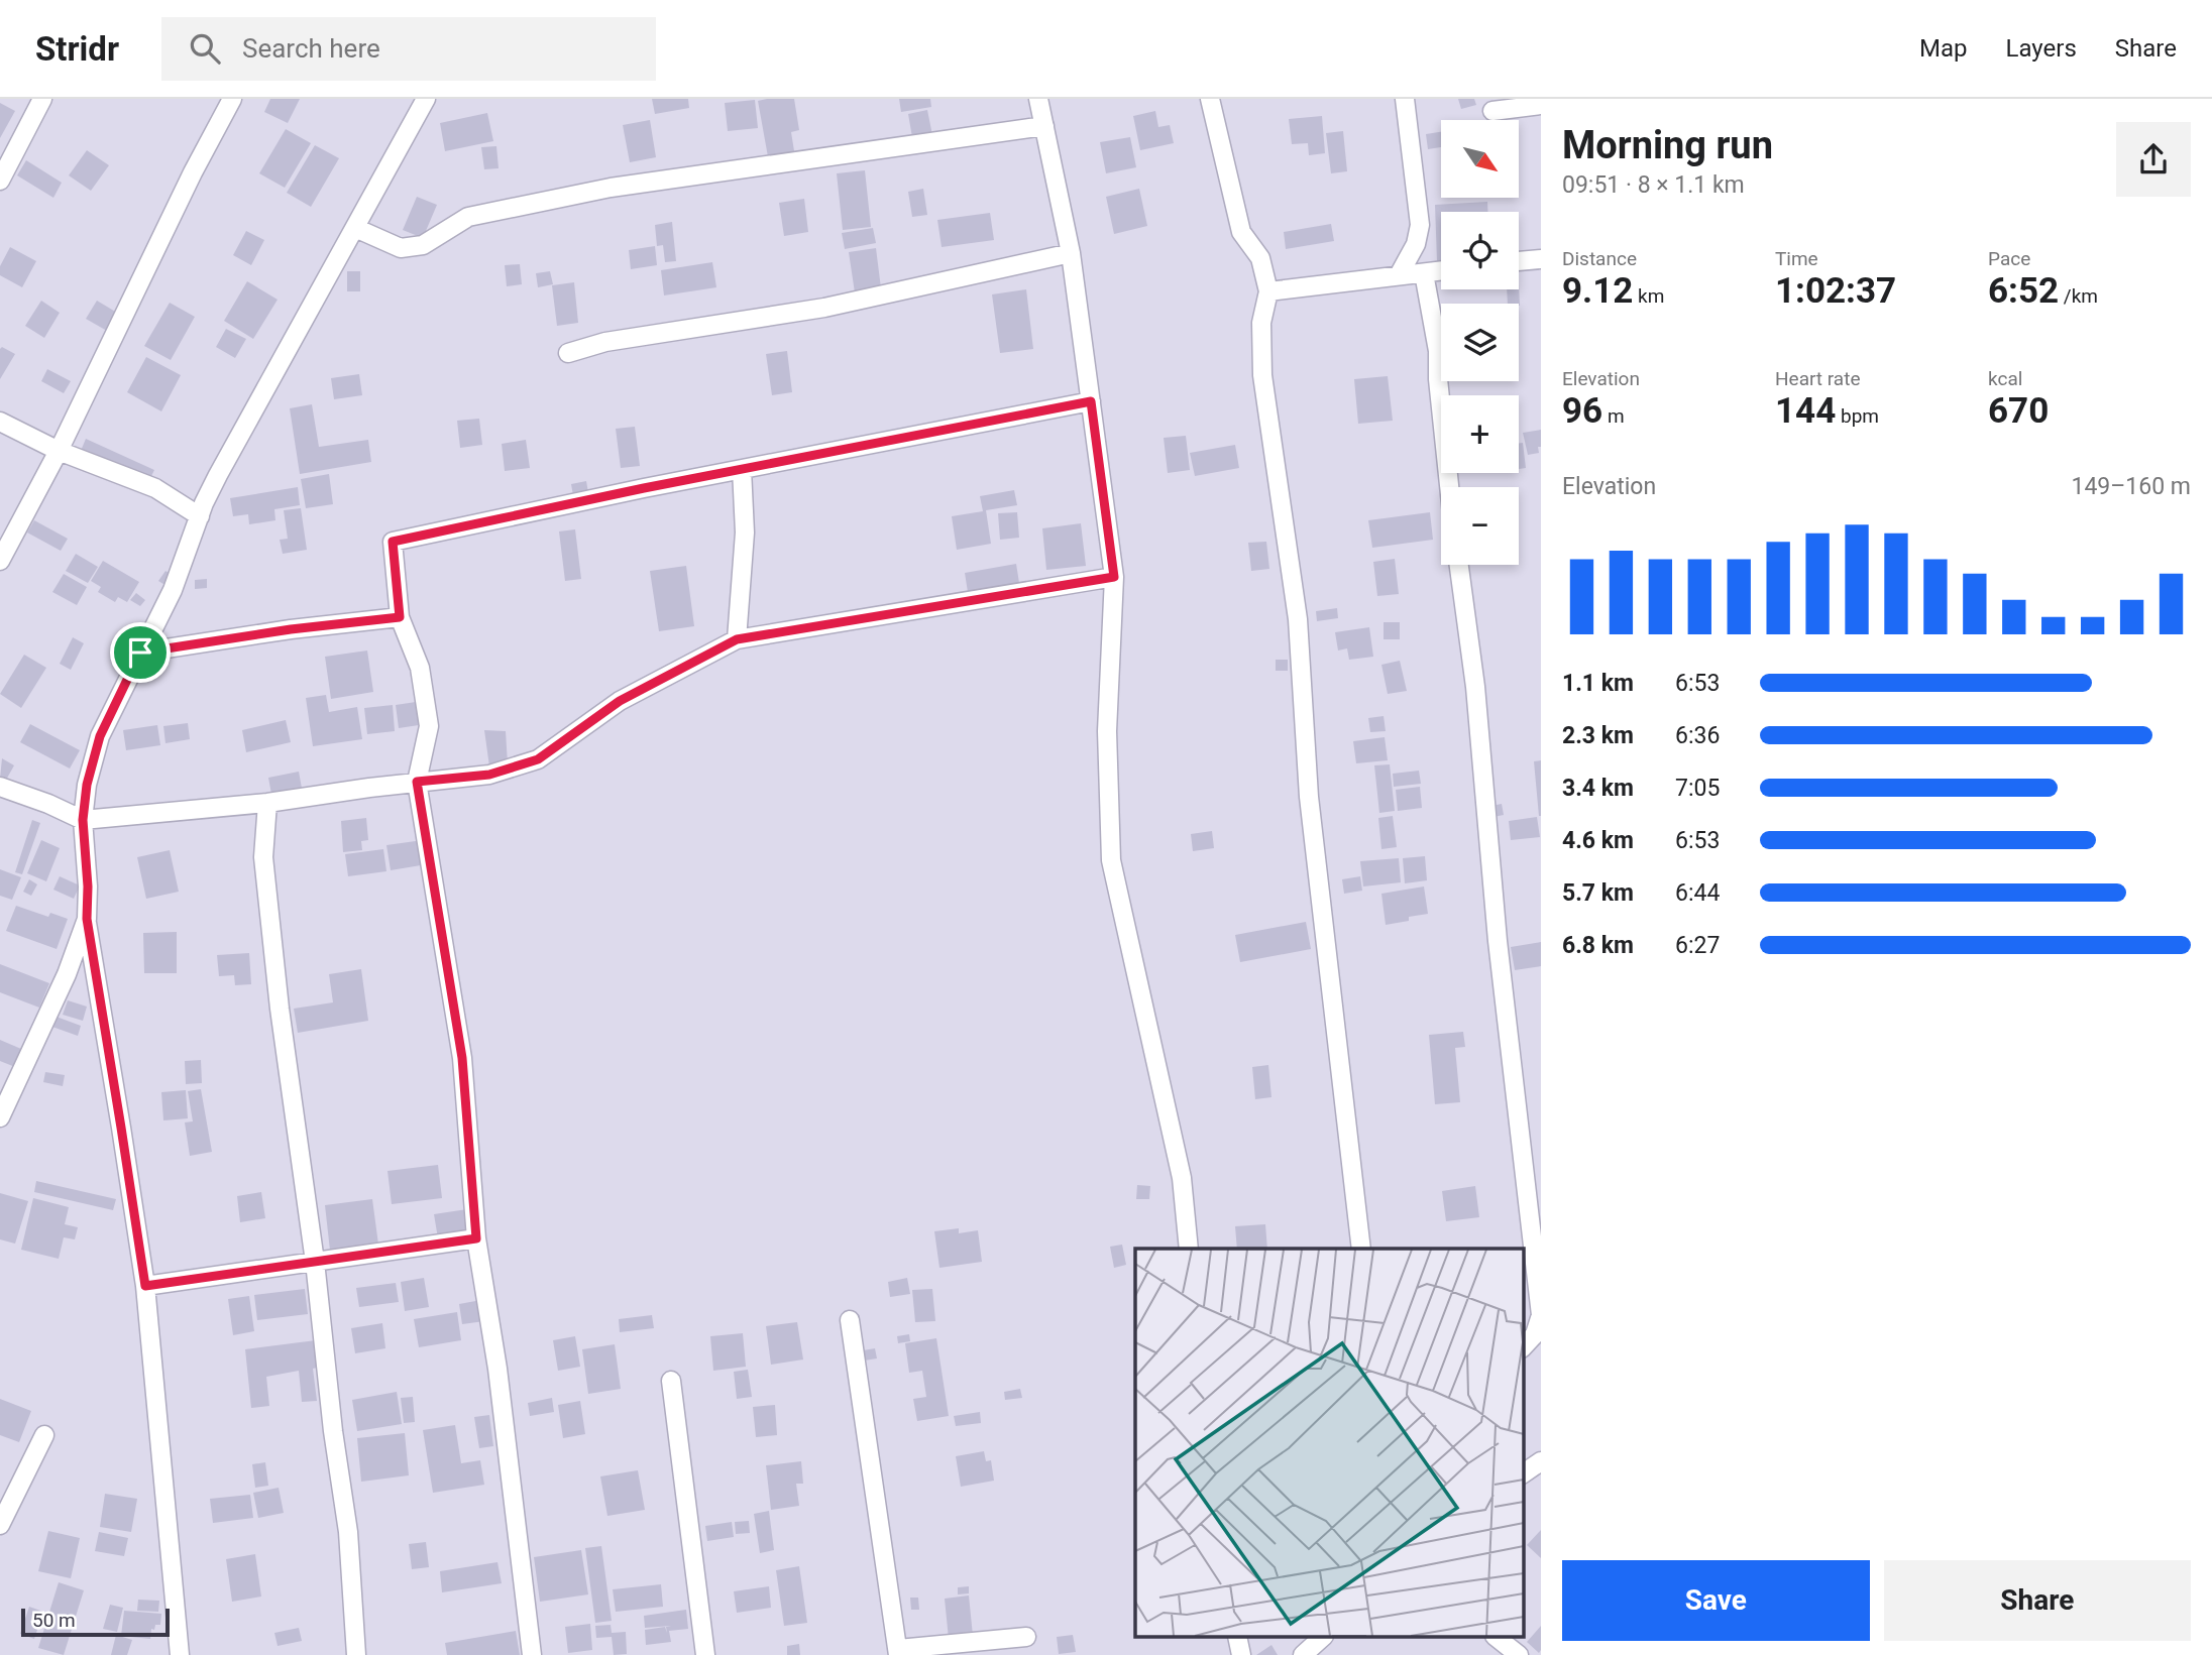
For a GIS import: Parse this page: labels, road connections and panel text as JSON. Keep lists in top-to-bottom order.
{
  "scale_bar": "50 m",
  "north": "bottom right",
  "page": {
    "header": "Stridr",
    "search": "Search here",
    "nav": ["Map", "Layers", "Share"],
    "heading": ["Morning run", "09:51 · 8 × 1.1 km"],
    "map_buttons": ["+", "−"],
    "stats": [
      ["Distance", "9.12 km"],
      ["Time", "1:02:37"],
      ["Pace", "6:52 /km"],
      ["Elevation", "96 m"],
      ["Heart rate", "144 bpm"],
      ["kcal", "670"]
    ],
    "chart": ["Elevation", "149–160 m"],
    "list": [
      {
        "name": "1.1 km",
        "note": "6:53"
      },
      {
        "name": "2.3 km",
        "note": "6:36"
      },
      {
        "name": "3.4 km",
        "note": "7:05"
      },
      {
        "name": "4.6 km",
        "note": "6:53"
      },
      {
        "name": "5.7 km",
        "note": "6:44"
      },
      {
        "name": "6.8 km",
        "note": "6:27"
      }
    ],
    "buttons": ["Save", "Share"],
    "scale": "50 m"
  }
}
